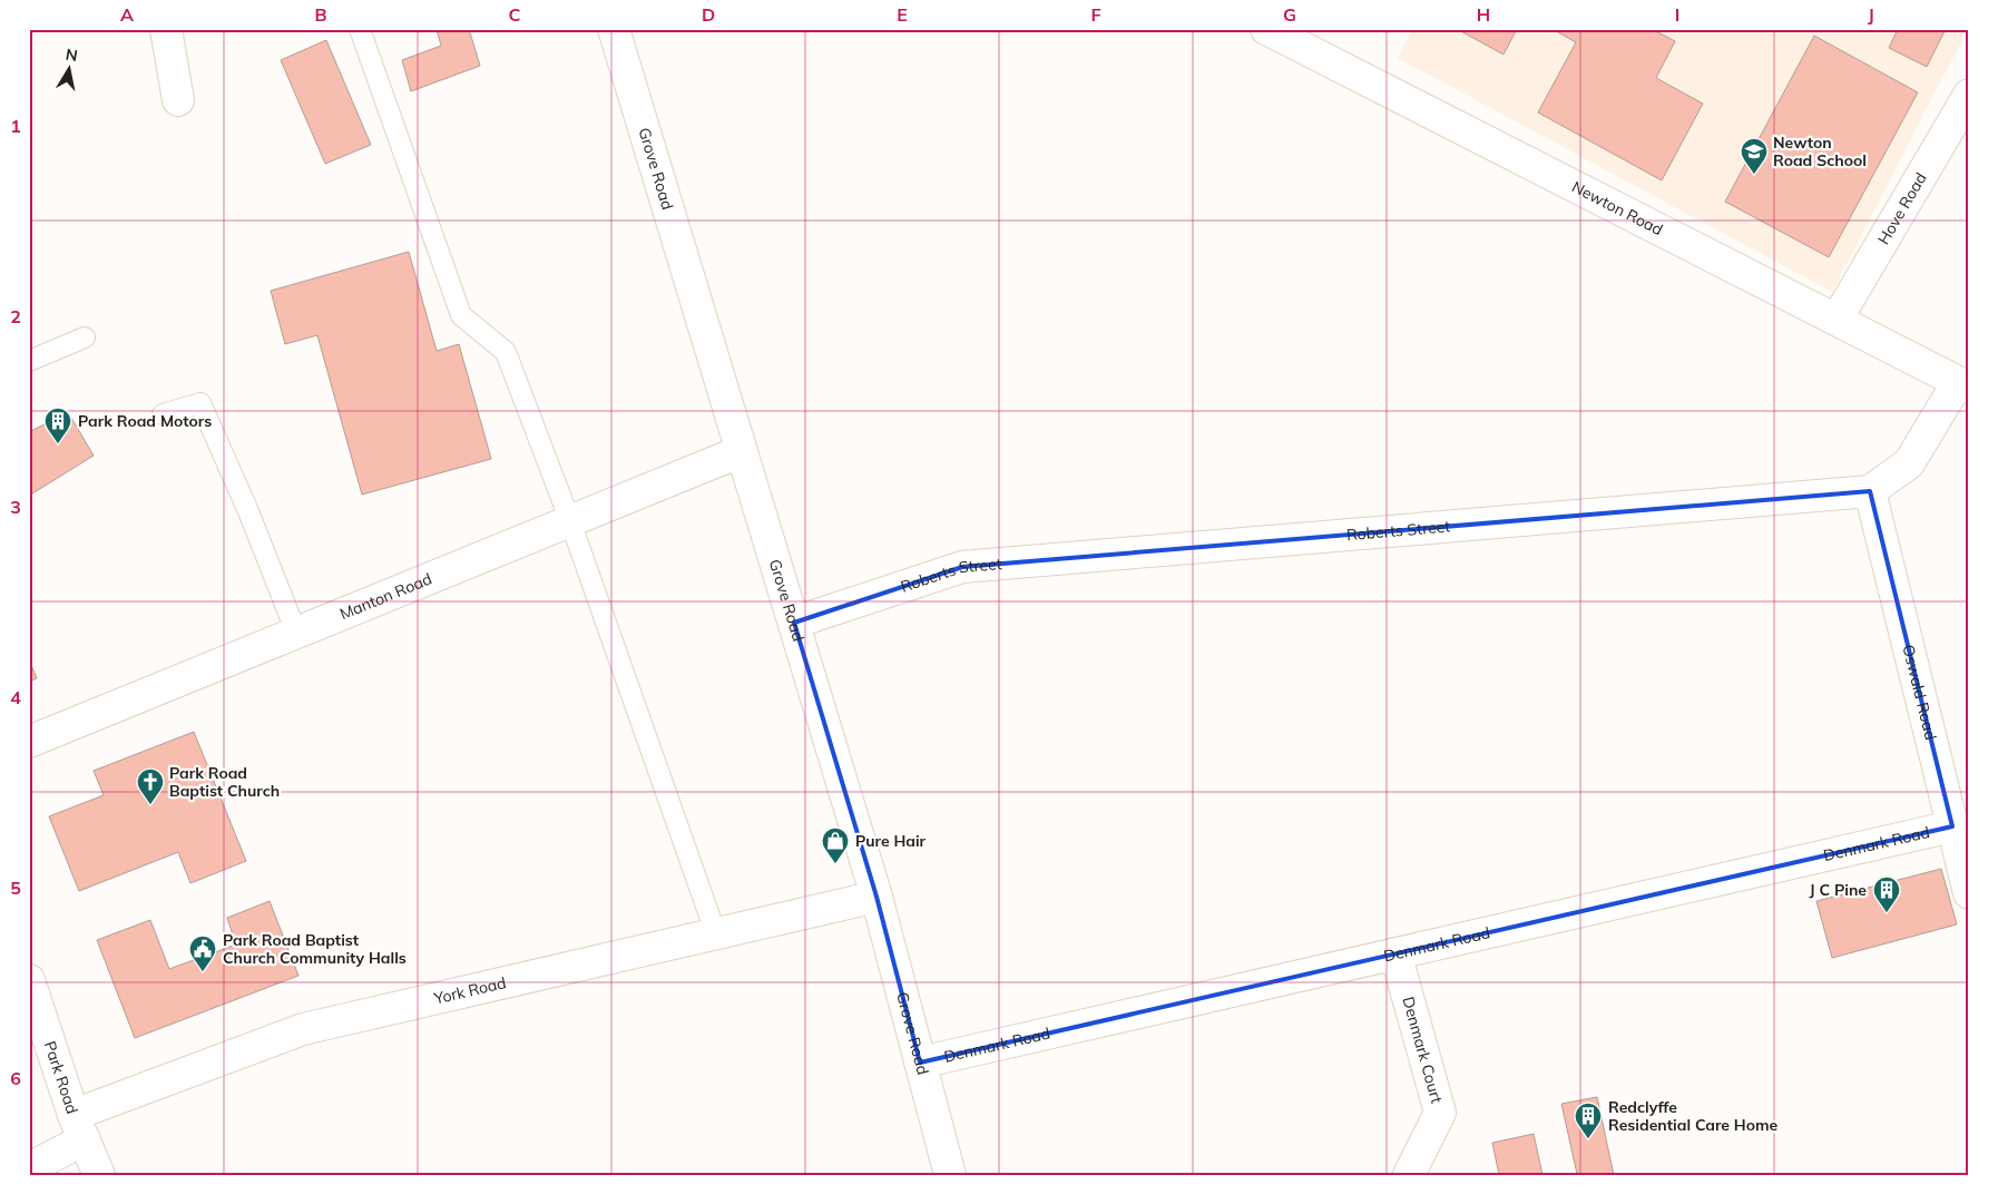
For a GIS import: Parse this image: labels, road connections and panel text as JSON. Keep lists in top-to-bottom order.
{
  "streets": {
    "street": [
      "Grove Road",
      "Hove Road",
      "Newton Road",
      "Roberts Street",
      "Manton Road",
      "Oswald Road",
      "Denmark Road",
      "York Road",
      "Denmark Court",
      "Park Road"
    ]
  },
  "crossings": [
    ["Grove Road", "Roberts Street"],
    ["Grove Road", "Manton Road"],
    ["Grove Road", "Denmark Road"],
    ["Grove Road", "York Road"],
    ["Hove Road", "Newton Road"],
    ["Roberts Street", "Oswald Road"],
    ["Oswald Road", "Denmark Road"],
    ["Denmark Road", "Denmark Court"],
    ["York Road", "Park Road"]
  ],
  "places": {
    "school or university": ["Newton Road School"],
    "building": ["Park Road Motors", "J C Pine", "Redclyffe Residential Care Home"],
    "church": ["Park Road Baptist Church"],
    "shop": ["Pure Hair"],
    "public building": ["Park Road Baptist Church Community Halls"]
  },
  "north": "top",
  "grid": {
    "columns": [
      "A",
      "B",
      "C",
      "D",
      "E",
      "F",
      "G",
      "H",
      "I",
      "J"
    ],
    "rows": [
      "1",
      "2",
      "3",
      "4",
      "5",
      "6"
    ]
  }
}
